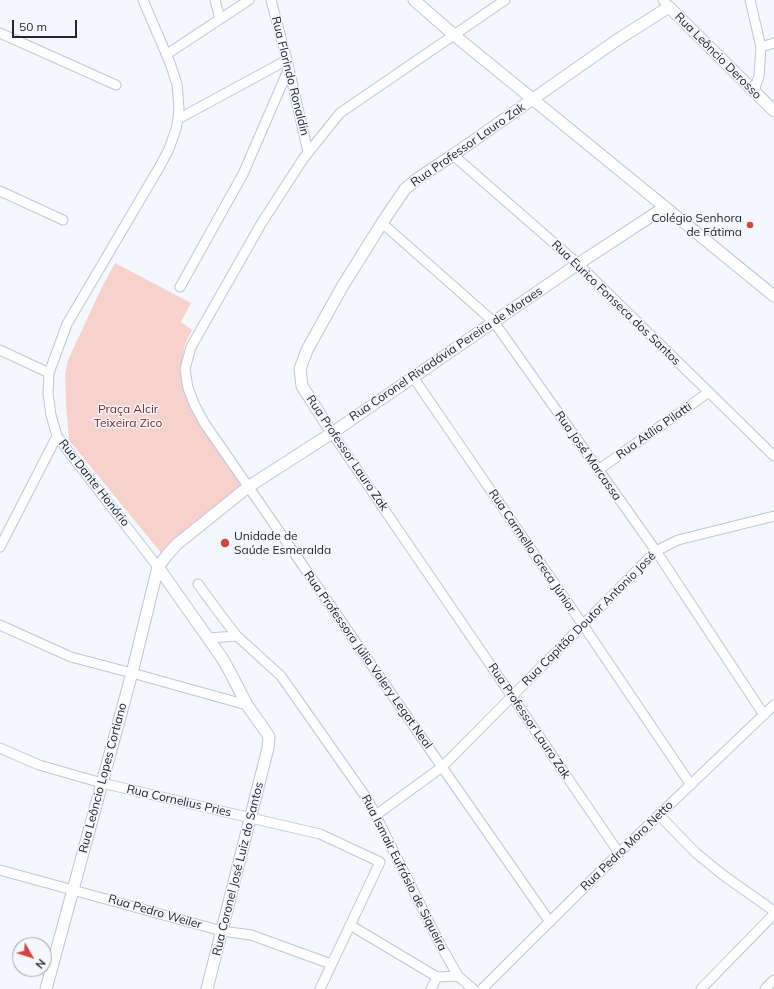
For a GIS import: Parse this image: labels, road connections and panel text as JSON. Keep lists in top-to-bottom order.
{
  "streets": {
    "street": [
      "Rua Leôncio Derosso",
      "Rua Florindo Ronaldin",
      "Rua Professor Lauro Zak",
      "Rua Eurico Fonseca dos Santos",
      "Rua Coronel Rivadávia Pereira de Moraes",
      "Rua Atílio Pilatti",
      "Rua José Marcassa",
      "Rua Dante Honório",
      "Rua Carmello Greca Júnior",
      "Rua Capitão Doutor Antonio José",
      "Rua Professora Júlia Valery Legat Neal",
      "Rua Leôncio Lopes Cortiano",
      "Rua Cornelius Pries",
      "Rua Pedro Moro Netto",
      "Rua Coronel José Luiz do Santos",
      "Rua Ismair Eufrásio de Siqueira",
      "Rua Pedro Weiler"
    ]
  },
  "crossings": [
    ["Rua Leôncio Derosso", "Rua Professor Lauro Zak"],
    ["Rua Florindo Ronaldin", "Rua Professora Júlia Valery Legat Neal"],
    ["Rua Professor Lauro Zak", "Rua Eurico Fonseca dos Santos"],
    ["Rua Professor Lauro Zak", "Rua Coronel Rivadávia Pereira de Moraes"],
    ["Rua Professor Lauro Zak", "Rua José Marcassa"],
    ["Rua Professor Lauro Zak", "Rua Capitão Doutor Antonio José"],
    ["Rua Professor Lauro Zak", "Rua Pedro Moro Netto"],
    ["Rua Eurico Fonseca dos Santos", "Rua Coronel Rivadávia Pereira de Moraes"],
    ["Rua Eurico Fonseca dos Santos", "Rua Atílio Pilatti"],
    ["Rua Coronel Rivadávia Pereira de Moraes", "Rua José Marcassa"],
    ["Rua Coronel Rivadávia Pereira de Moraes", "Rua Dante Honório"],
    ["Rua Coronel Rivadávia Pereira de Moraes", "Rua Carmello Greca Júnior"],
    ["Rua Coronel Rivadávia Pereira de Moraes", "Rua Professora Júlia Valery Legat Neal"],
    ["Rua Coronel Rivadávia Pereira de Moraes", "Rua Leôncio Lopes Cortiano"],
    ["Rua Atílio Pilatti", "Rua José Marcassa"],
    ["Rua José Marcassa", "Rua Capitão Doutor Antonio José"],
    ["Rua José Marcassa", "Rua Pedro Moro Netto"],
    ["Rua Dante Honório", "Rua Leôncio Lopes Cortiano"],
    ["Rua Dante Honório", "Rua Coronel José Luiz do Santos"],
    ["Rua Carmello Greca Júnior", "Rua Capitão Doutor Antonio José"],
    ["Rua Carmello Greca Júnior", "Rua Pedro Moro Netto"],
    ["Rua Capitão Doutor Antonio José", "Rua Professora Júlia Valery Legat Neal"],
    ["Rua Capitão Doutor Antonio José", "Rua Ismair Eufrásio de Siqueira"],
    ["Rua Professora Júlia Valery Legat Neal", "Rua Pedro Moro Netto"],
    ["Rua Leôncio Lopes Cortiano", "Rua Cornelius Pries"],
    ["Rua Leôncio Lopes Cortiano", "Rua Pedro Weiler"],
    ["Rua Cornelius Pries", "Rua Coronel José Luiz do Santos"],
    ["Rua Coronel José Luiz do Santos", "Rua Pedro Weiler"]
  ],
  "parks": ["Praça Alcir Teixeira Zico"],
  "places": ["Colégio Senhora de Fátima", "Unidade de Saúde Esmeralda"],
  "scale_bar": "50 m",
  "north": "bottom right"
}
